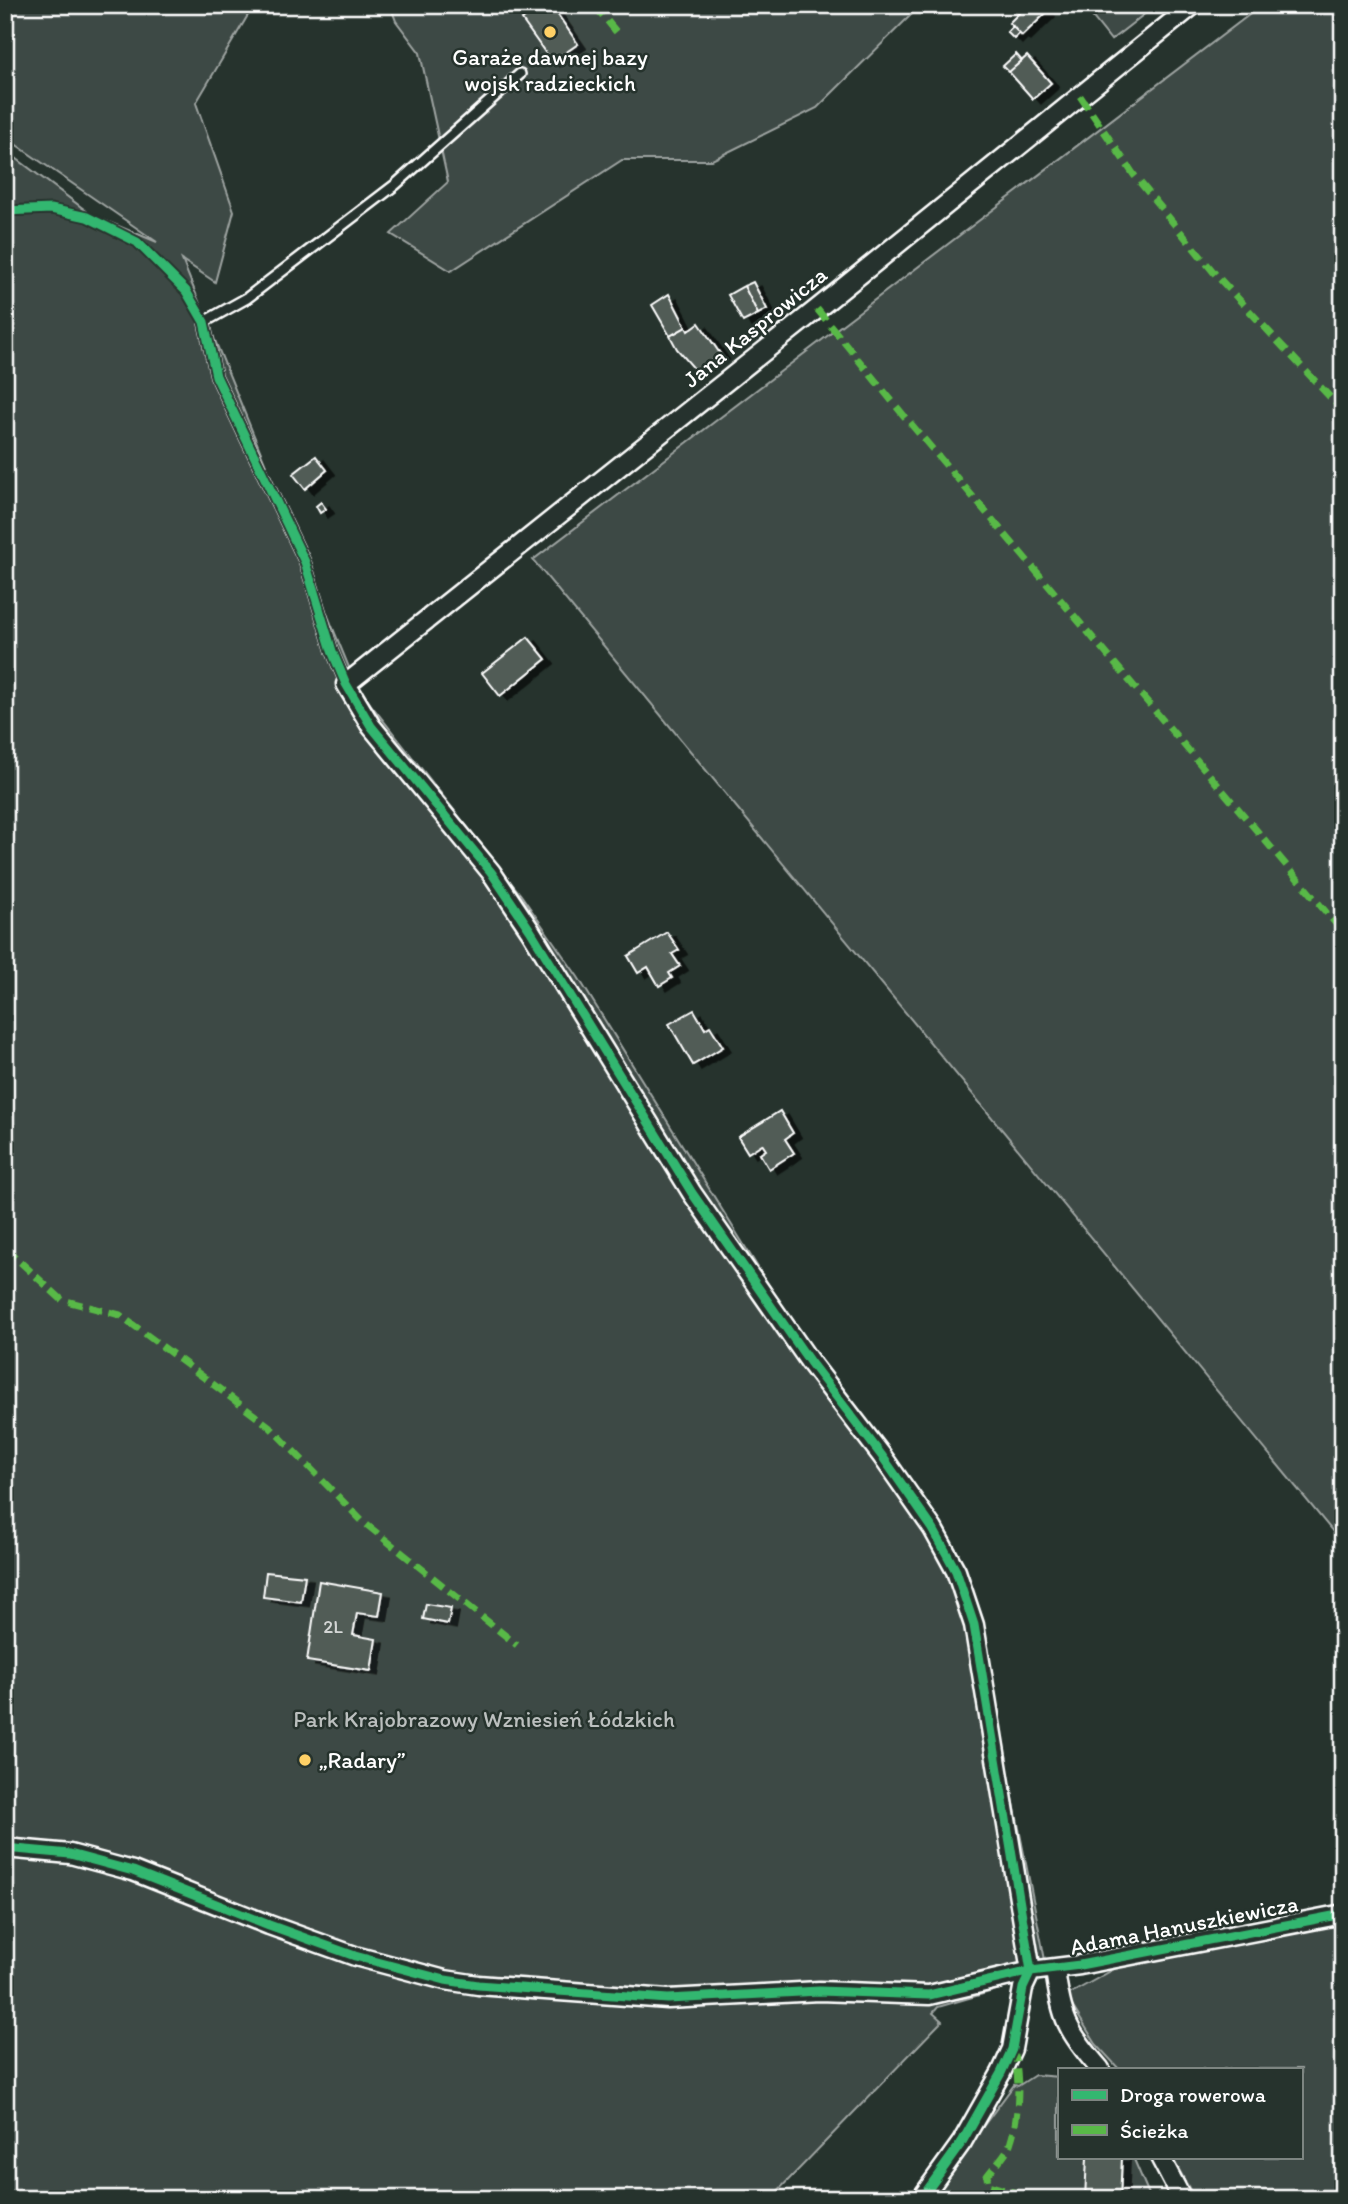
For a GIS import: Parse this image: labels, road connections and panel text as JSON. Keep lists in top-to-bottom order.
{
  "streets": {
    "street": ["Jana Kasprowicza", "Adama Hanuszkiewicza"]
  },
  "parks": ["Park Krajobrazowy Wzniesień Łódzkich"],
  "places": ["Garaże dawnej bazy wojsk radzieckich", "„Radary”"],
  "house_numbers": ["2L"],
  "legend": ["Droga rowerowa", "Ścieżka"]
}
